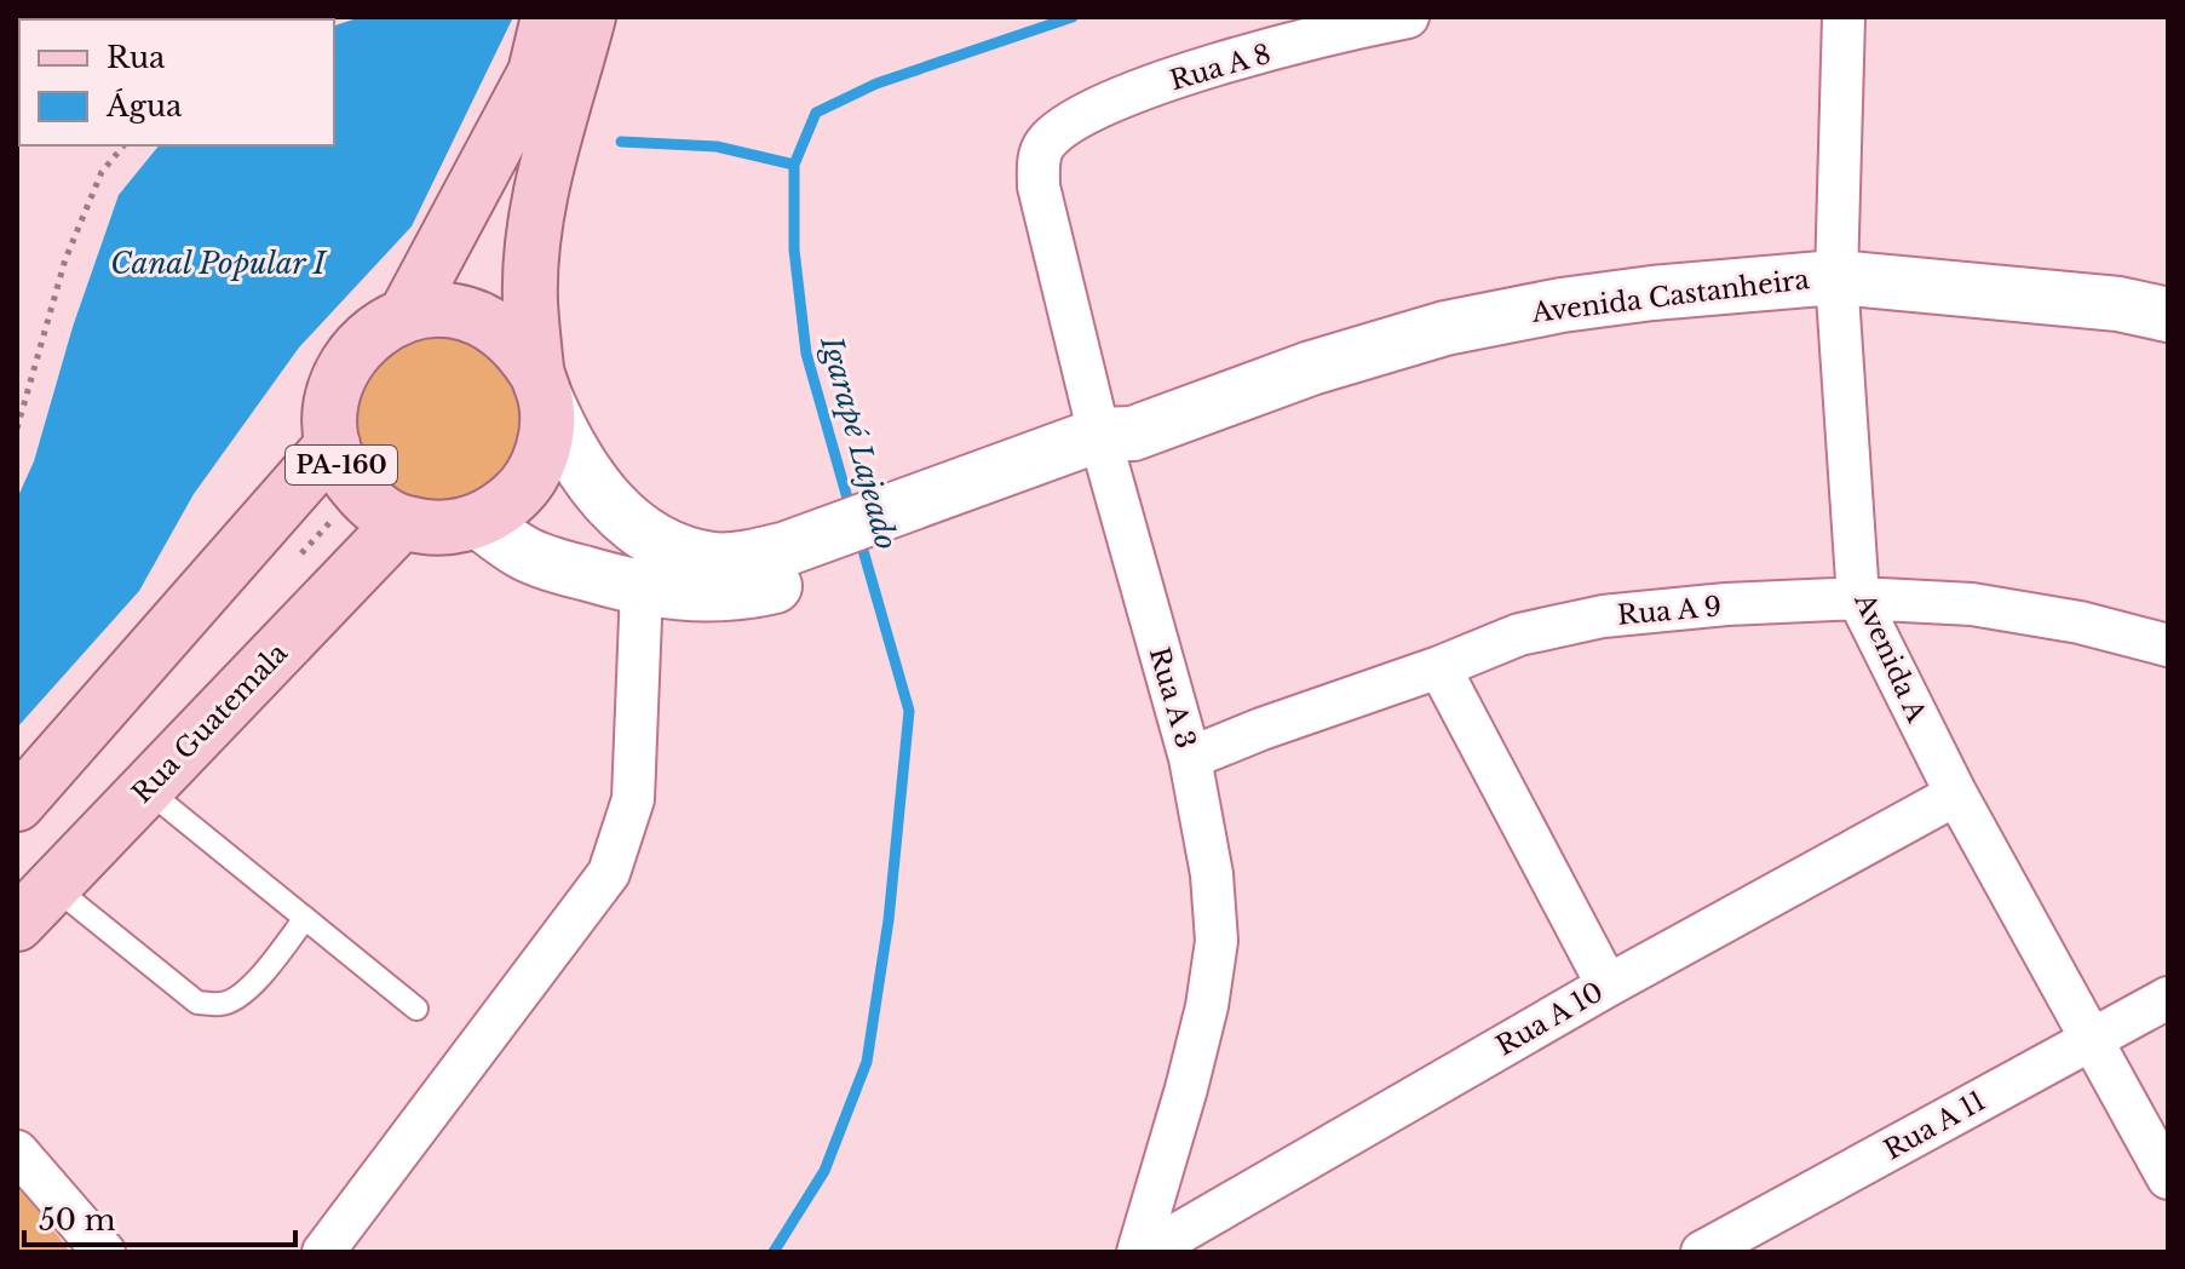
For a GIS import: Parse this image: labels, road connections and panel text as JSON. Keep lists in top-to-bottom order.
{
  "streets": {
    "main road": ["PA-160", "Rua Guatemala"],
    "street": [
      "Rua A 8",
      "Avenida Castanheira",
      "Rua A 9",
      "Avenida A",
      "Rua A 3",
      "Rua A 10",
      "Rua A 11"
    ]
  },
  "crossings": [
    ["Rua A 8", "Rua A 3"],
    ["Avenida Castanheira", "PA-160"],
    ["Avenida Castanheira", "Avenida A"],
    ["Avenida Castanheira", "Rua A 3"],
    ["Avenida Castanheira", "Rua Guatemala"],
    ["PA-160", "Rua Guatemala"],
    ["Rua A 9", "Avenida A"],
    ["Rua A 9", "Rua A 3"],
    ["Avenida A", "Rua A 10"],
    ["Avenida A", "Rua A 11"]
  ],
  "water": ["Canal Popular I", "Igarapé Lajeado"],
  "legend": ["Rua", "Água"],
  "scale_bar": "50 m"
}
